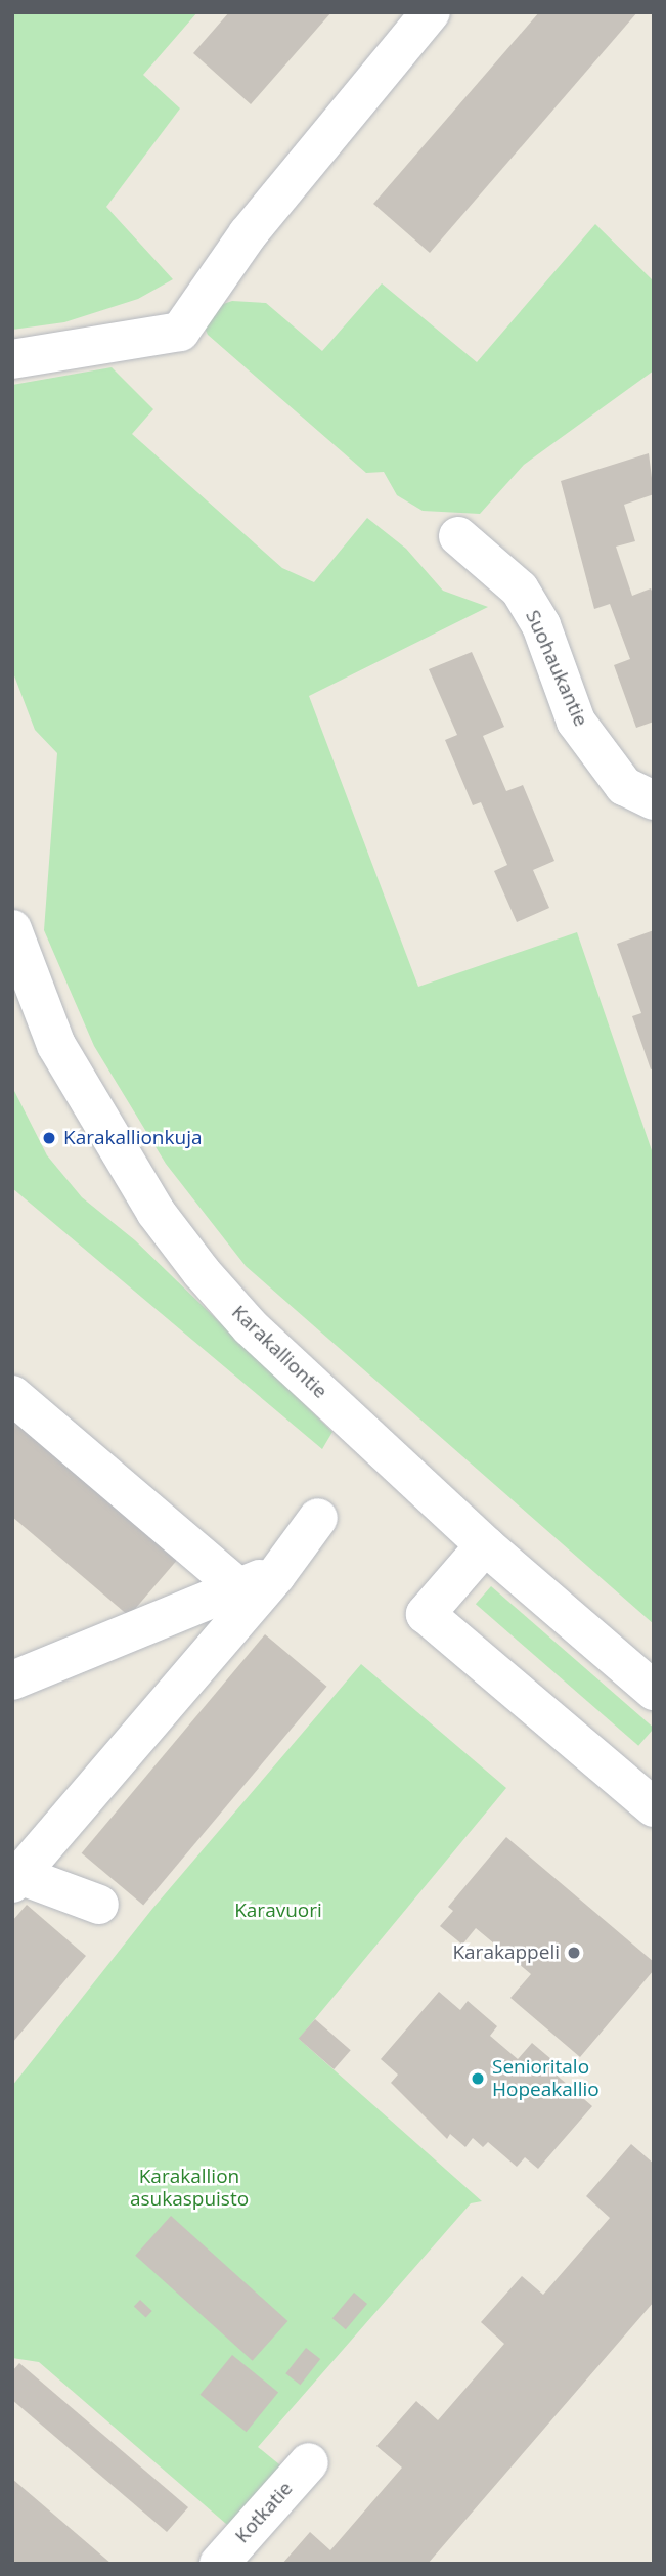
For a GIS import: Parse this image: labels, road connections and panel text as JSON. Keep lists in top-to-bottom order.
{
  "streets": {
    "street": ["Suohaukantie", "Karakalliontie", "Kotkatie"]
  },
  "parks": ["Karavuori", "Karakallion asukaspuisto"],
  "places": ["Karakallionkuja", "Karakappeli", "Senioritalo Hopeakallio"]
}
